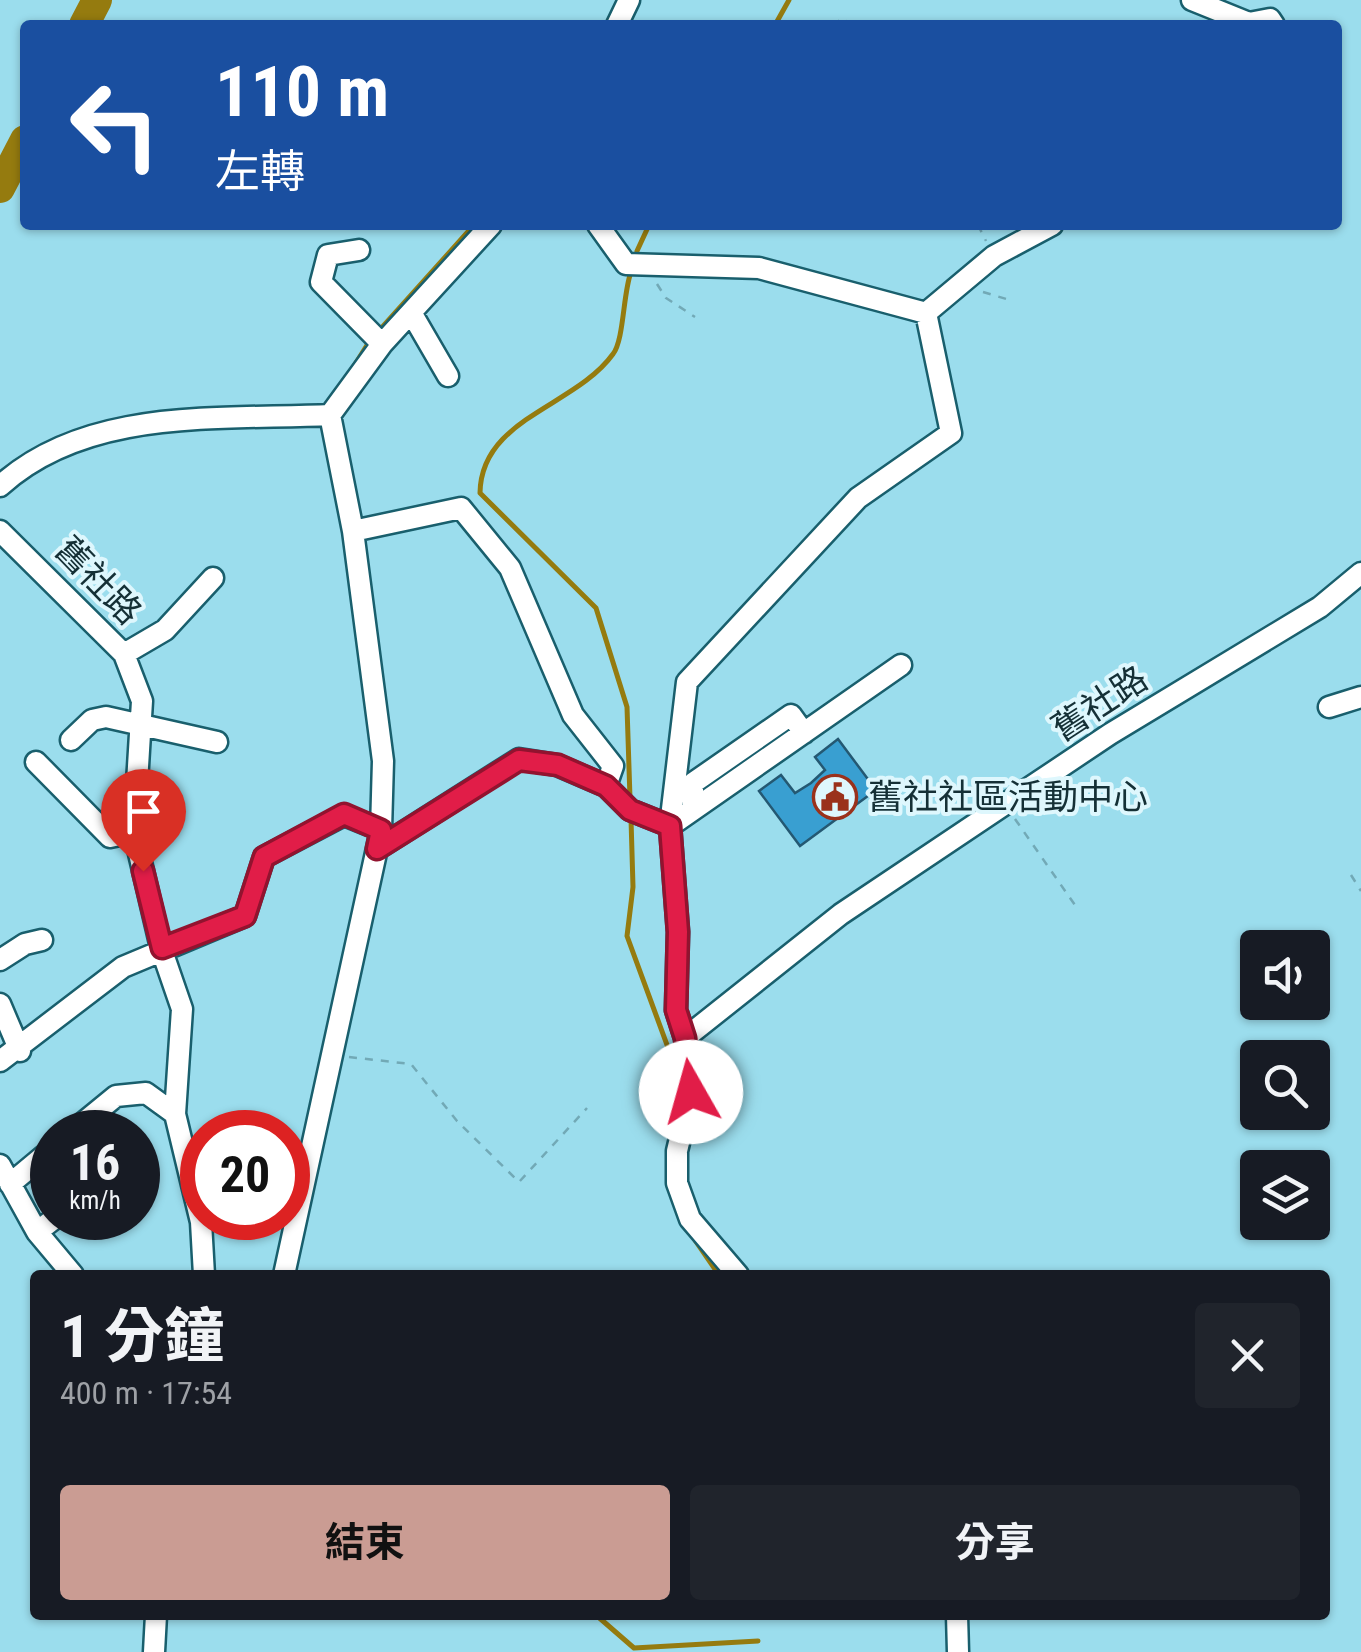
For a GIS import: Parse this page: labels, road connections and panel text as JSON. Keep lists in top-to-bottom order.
{
  "streets": {
    "street": ["舊社路"]
  },
  "places": {
    "public building": ["舊社社區活動中心"]
  },
  "page": {
    "turn": ["110 m", "左轉"],
    "speed": "16 km/h",
    "limit": "20",
    "heading": ["1 分鐘", "400 m · 17:54"],
    "buttons": ["結束", "分享"]
  }
}
